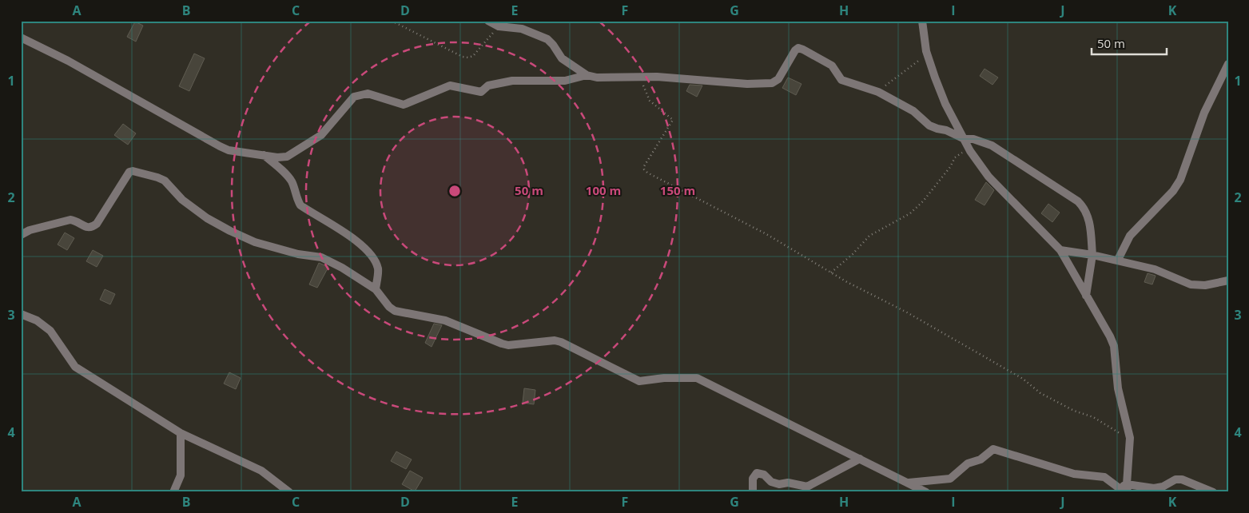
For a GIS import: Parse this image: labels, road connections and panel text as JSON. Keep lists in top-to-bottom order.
{
  "scale_bar": "50 m",
  "grid": {
    "columns": [
      "A",
      "B",
      "C",
      "D",
      "E",
      "F",
      "G",
      "H",
      "I",
      "J",
      "K"
    ],
    "rows": [
      "1",
      "2",
      "3",
      "4"
    ]
  },
  "rings": ["50 m", "100 m", "150 m"]
}
